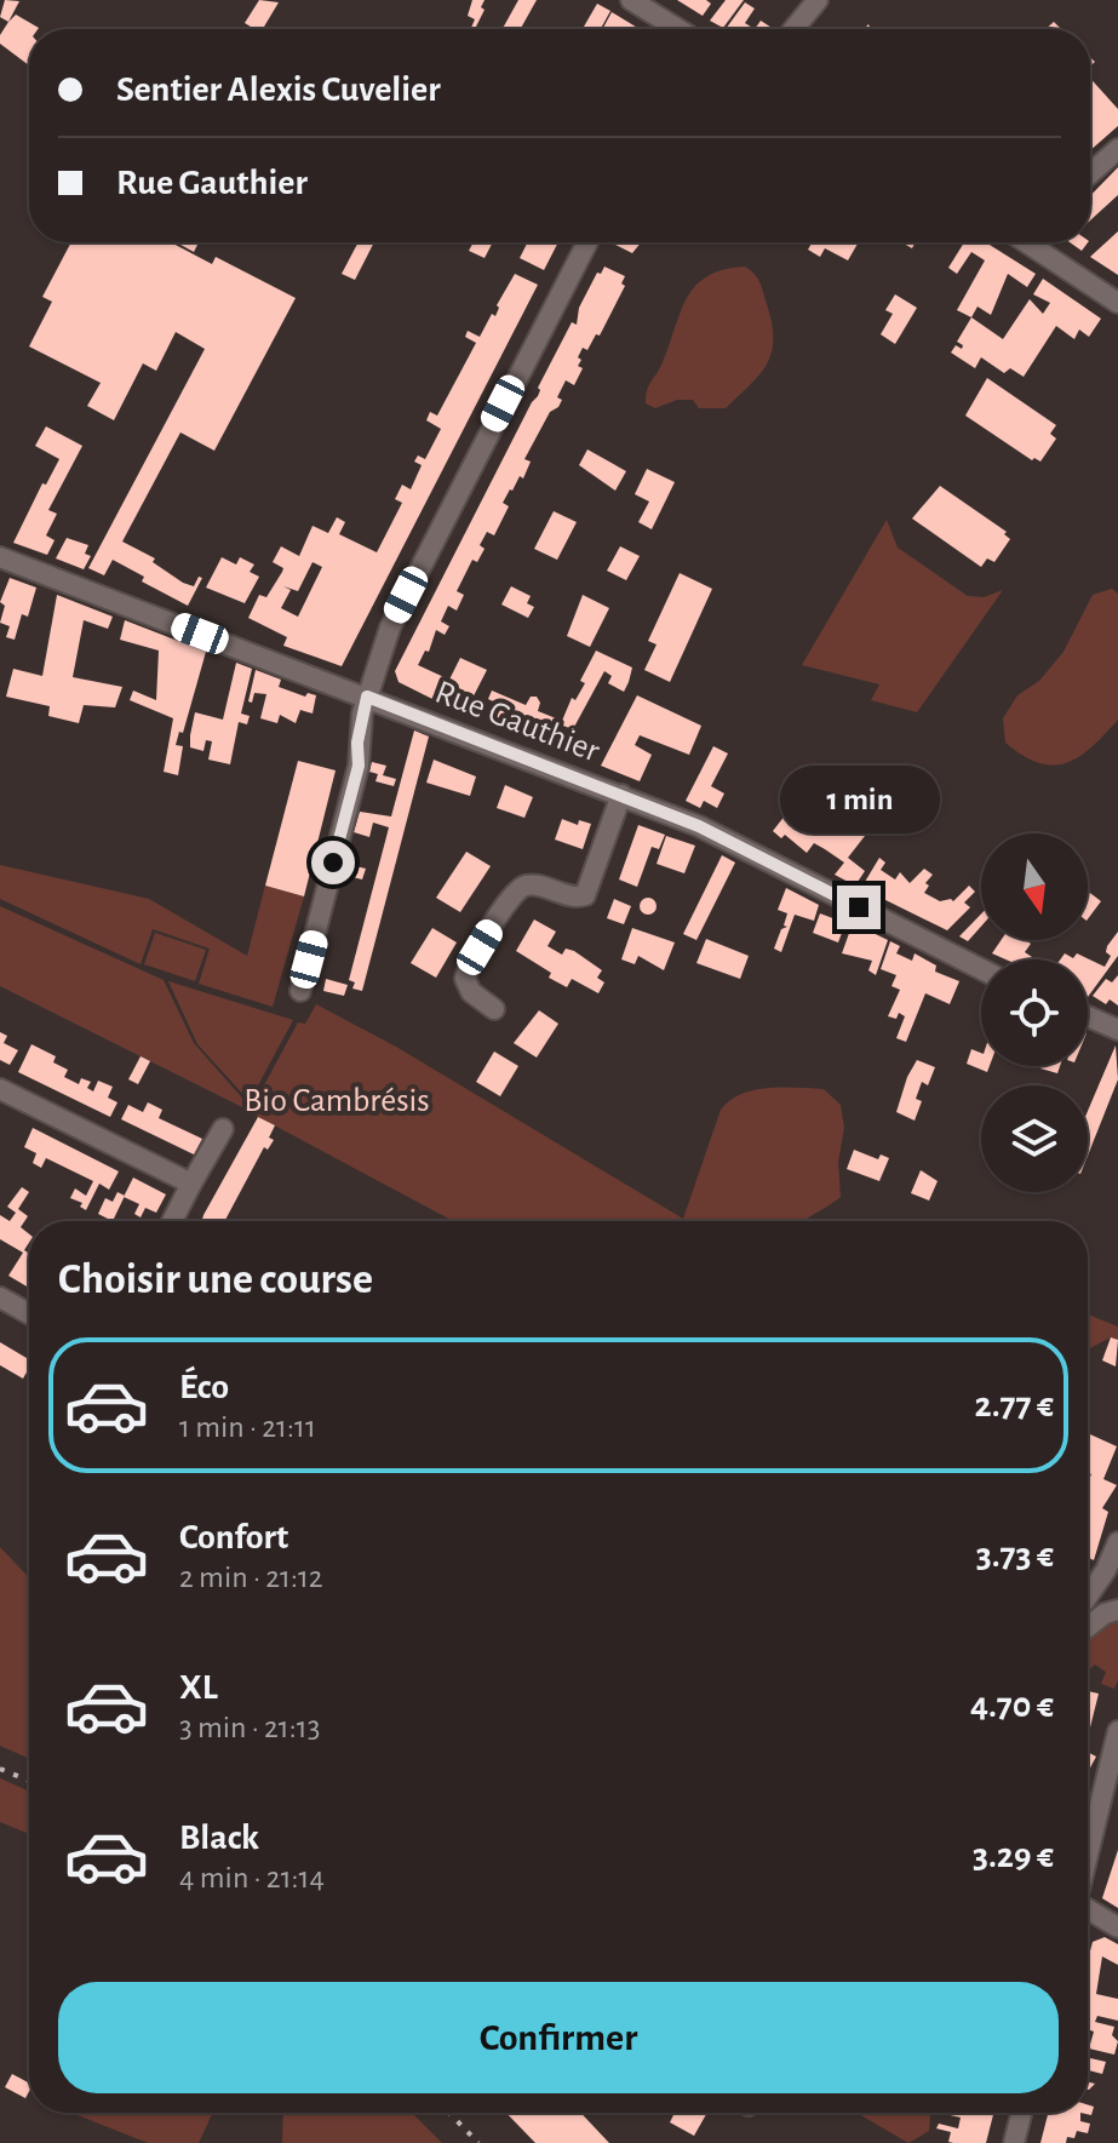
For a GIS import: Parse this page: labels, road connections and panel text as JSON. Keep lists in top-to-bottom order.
{
  "streets": {
    "street": ["Rue Gauthier"]
  },
  "parks": ["Bio Cambrésis"],
  "north": "bottom",
  "page": {
    "banner": ["Sentier Alexis Cuvelier", "Rue Gauthier"],
    "bubble": "1 min",
    "heading": "Choisir une course",
    "list": [
      {
        "name": "Éco",
        "note": "1 min · 21:11",
        "value": "2.77 €"
      },
      {
        "name": "Confort",
        "note": "2 min · 21:12",
        "value": "3.73 €"
      },
      {
        "name": "XL",
        "note": "3 min · 21:13",
        "value": "4.70 €"
      },
      {
        "name": "Black",
        "note": "4 min · 21:14",
        "value": "3.29 €"
      }
    ],
    "buttons": "Confirmer"
  }
}
